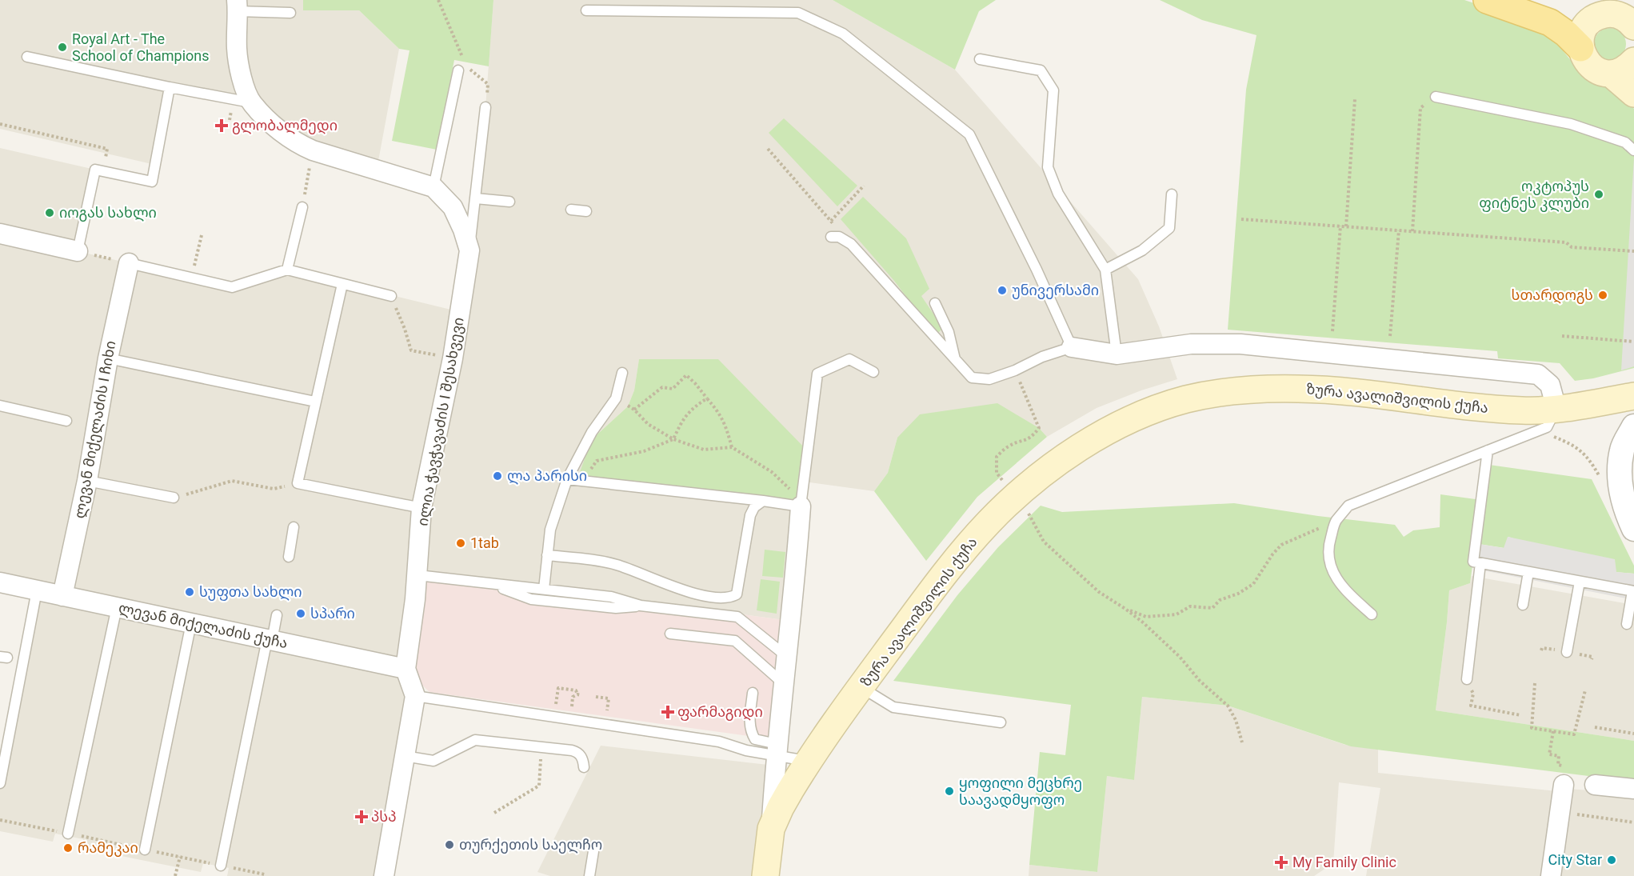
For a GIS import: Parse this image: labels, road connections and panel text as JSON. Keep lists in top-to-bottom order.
{
  "streets": {
    "main road": ["ზურა ავალიშვილის ქუჩა"],
    "street": ["ილია ჭავჭავაძის I შესახვევი", "ლევან მიქელაძის I ჩიხი", "ლევან მიქელაძის ქუჩა"]
  },
  "crossings": [
    ["ილია ჭავჭავაძის I შესახვევი", "ლევან მიქელაძის ქუჩა"],
    ["ლევან მიქელაძის I ჩიხი", "ლევან მიქელაძის ქუჩა"]
  ],
  "places": {
    "other": [
      "Royal Art - The School of Champions",
      "ოკტოპუს ფიტნეს კლუბი",
      "იოგას სახლი",
      "უნივერსამი",
      "სთარდოგს",
      "ლა პარისი",
      "1tab",
      "სუფთა სახლი",
      "სპარი",
      "ყოფილი მეცხრე საავადმყოფო",
      "თურქეთის საელჩო",
      "რამეკაი",
      "City Star"
    ],
    "health": [
      "გლობალმედი",
      "ფარმაგიდი",
      "პსპ",
      "My Family Clinic"
    ]
  }
}
